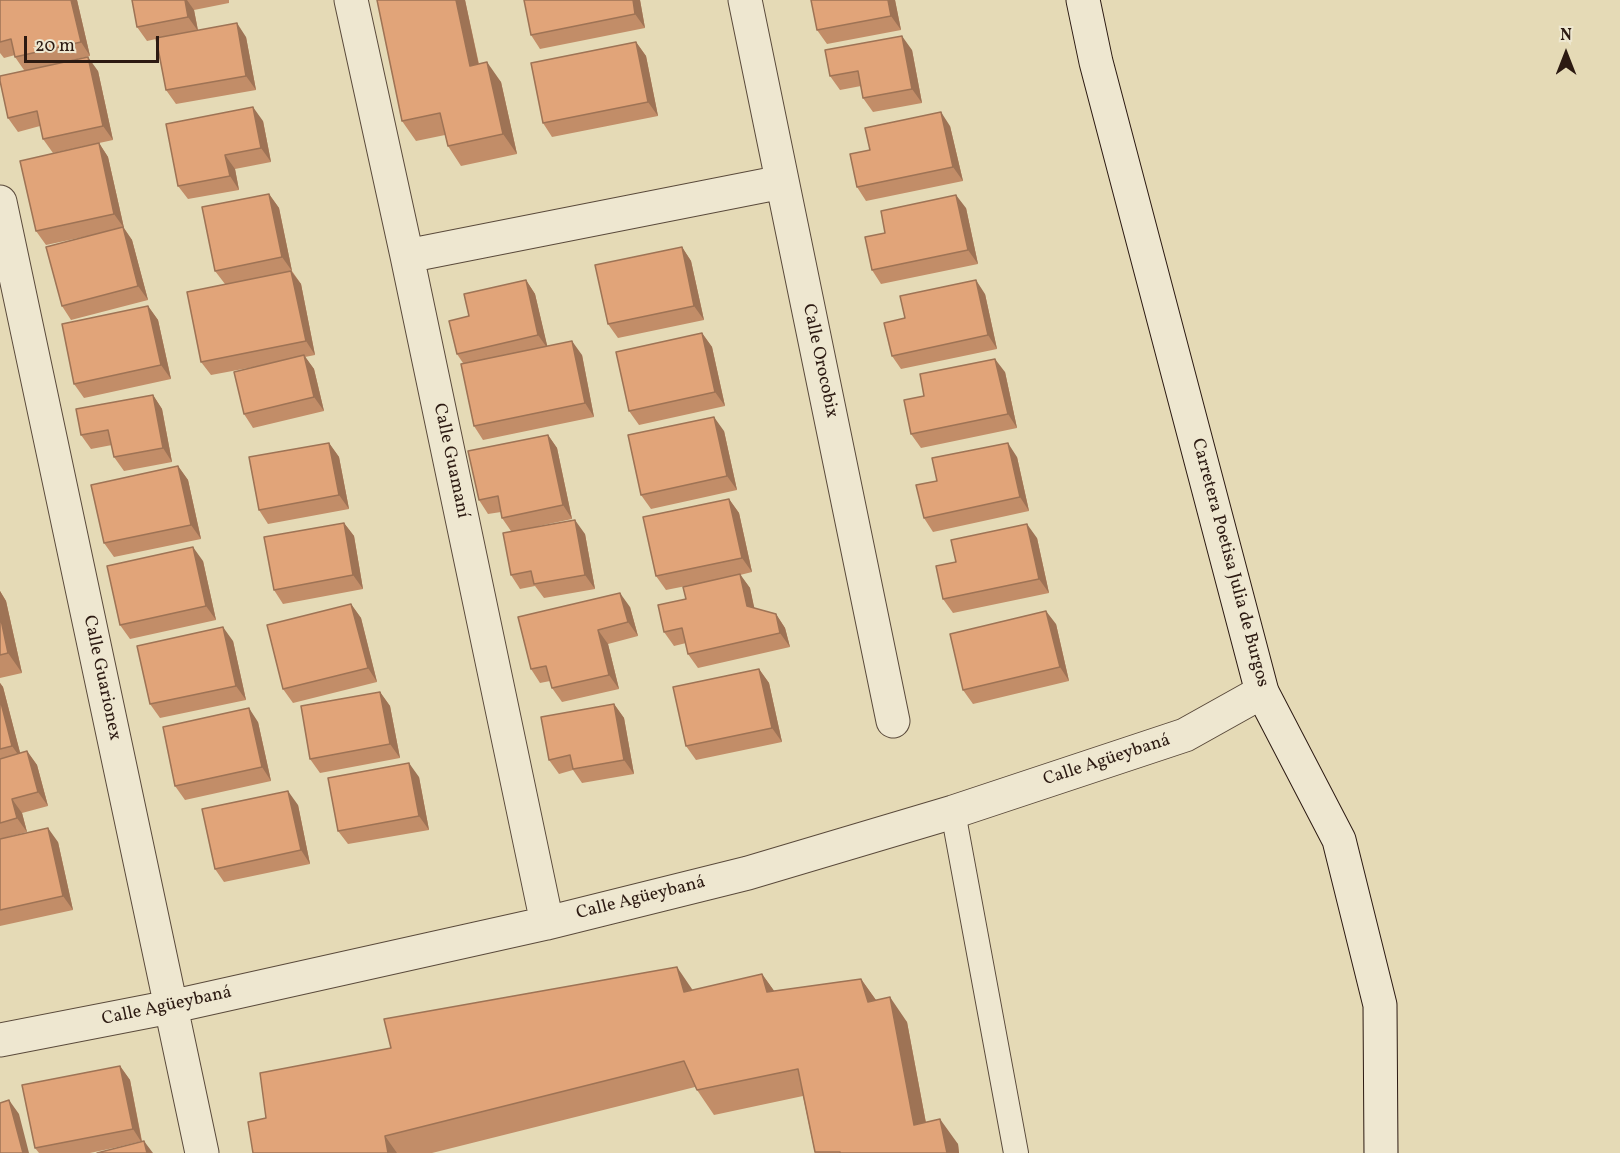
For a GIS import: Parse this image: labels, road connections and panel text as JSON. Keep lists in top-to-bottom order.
{
  "streets": {
    "street": [
      "Calle Orocobix",
      "Calle Guamaní",
      "Carretera Poetisa Julia de Burgos",
      "Calle Guarionex",
      "Calle Agüeybaná"
    ]
  },
  "crossings": [
    ["Calle Guamaní", "Calle Agüeybaná"],
    ["Carretera Poetisa Julia de Burgos", "Calle Agüeybaná"],
    ["Calle Guarionex", "Calle Agüeybaná"]
  ],
  "scale_bar": "20 m",
  "north": "top"
}
